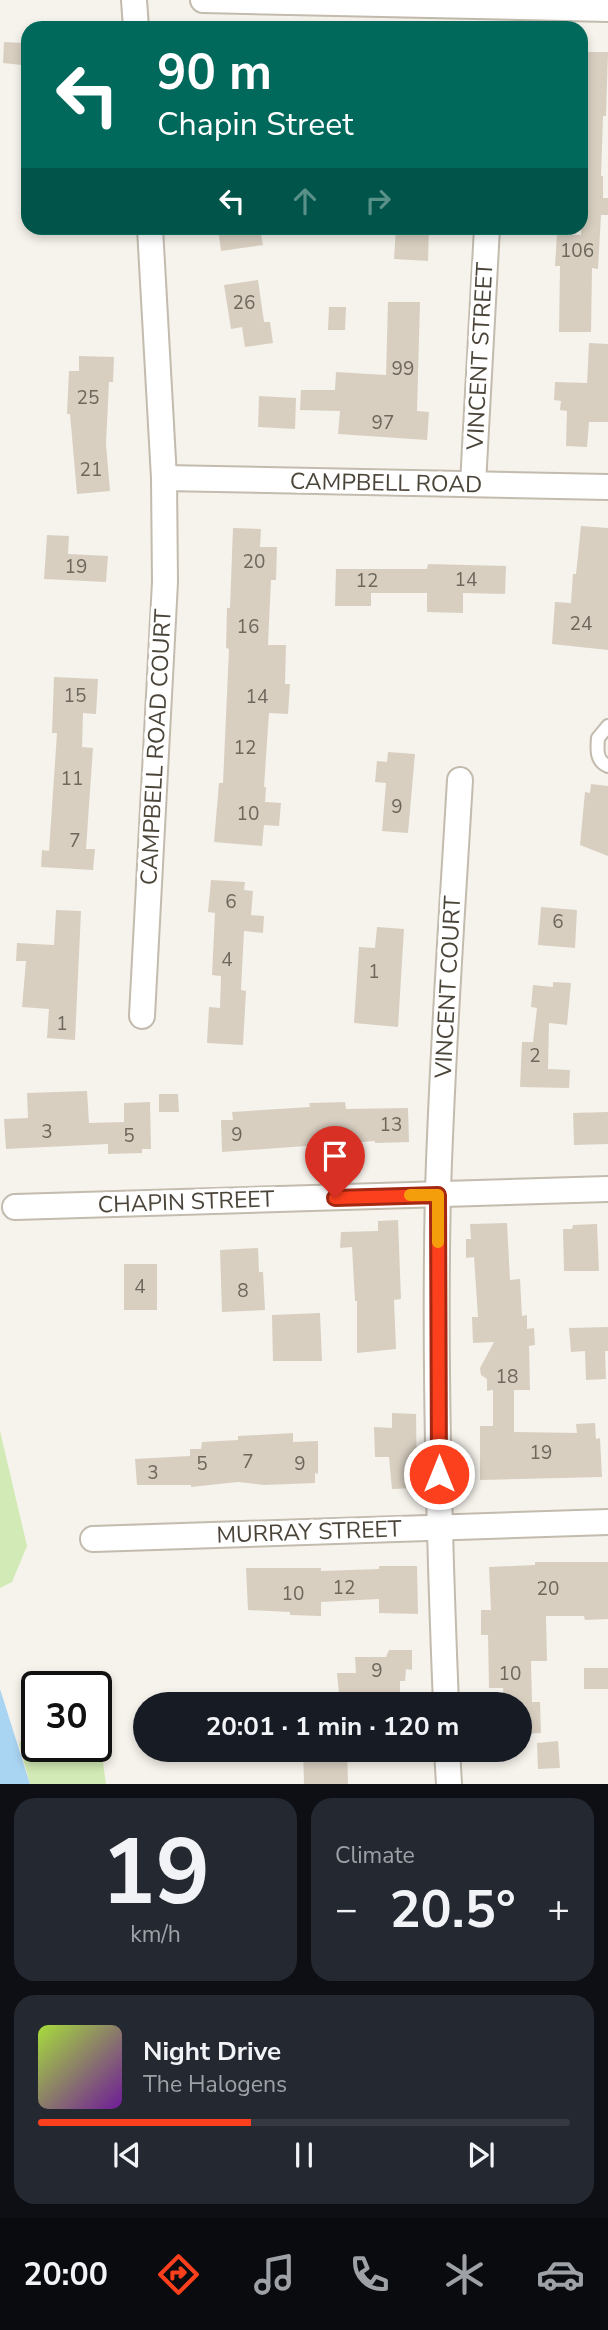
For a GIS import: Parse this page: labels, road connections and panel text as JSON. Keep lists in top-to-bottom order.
{
  "streets": {
    "street": [
      "VINCENT STREET",
      "CAMPBELL ROAD",
      "CAMPBELL ROAD COURT",
      "VINCENT COURT",
      "CHAPIN STREET",
      "MURRAY STREET"
    ]
  },
  "crossings": [
    ["VINCENT STREET", "CAMPBELL ROAD"],
    ["CAMPBELL ROAD", "CAMPBELL ROAD COURT"],
    ["VINCENT COURT", "CHAPIN STREET"]
  ],
  "house_numbers": [
    "106",
    "26",
    "99",
    "25",
    "97",
    "21",
    "20",
    "19",
    "14",
    "12",
    "24",
    "16",
    "15",
    "14",
    "12",
    "11",
    "9",
    "10",
    "7",
    "6",
    "6",
    "4",
    "1",
    "1",
    "2",
    "13",
    "3",
    "9",
    "5",
    "4",
    "8",
    "18",
    "19",
    "7",
    "5",
    "9",
    "3",
    "12",
    "20",
    "10",
    "9",
    "10"
  ],
  "page": {
    "turn": ["90 m", "Chapin Street"],
    "limit": "30",
    "trip": "20:01 · 1 min · 120 m",
    "tile": [
      ["19", "km/h"],
      "Climate"
    ],
    "heat": ["−", "20.5°", "+"],
    "song": ["Night Drive", "The Halogens"],
    "tabs": "20:00"
  }
}
